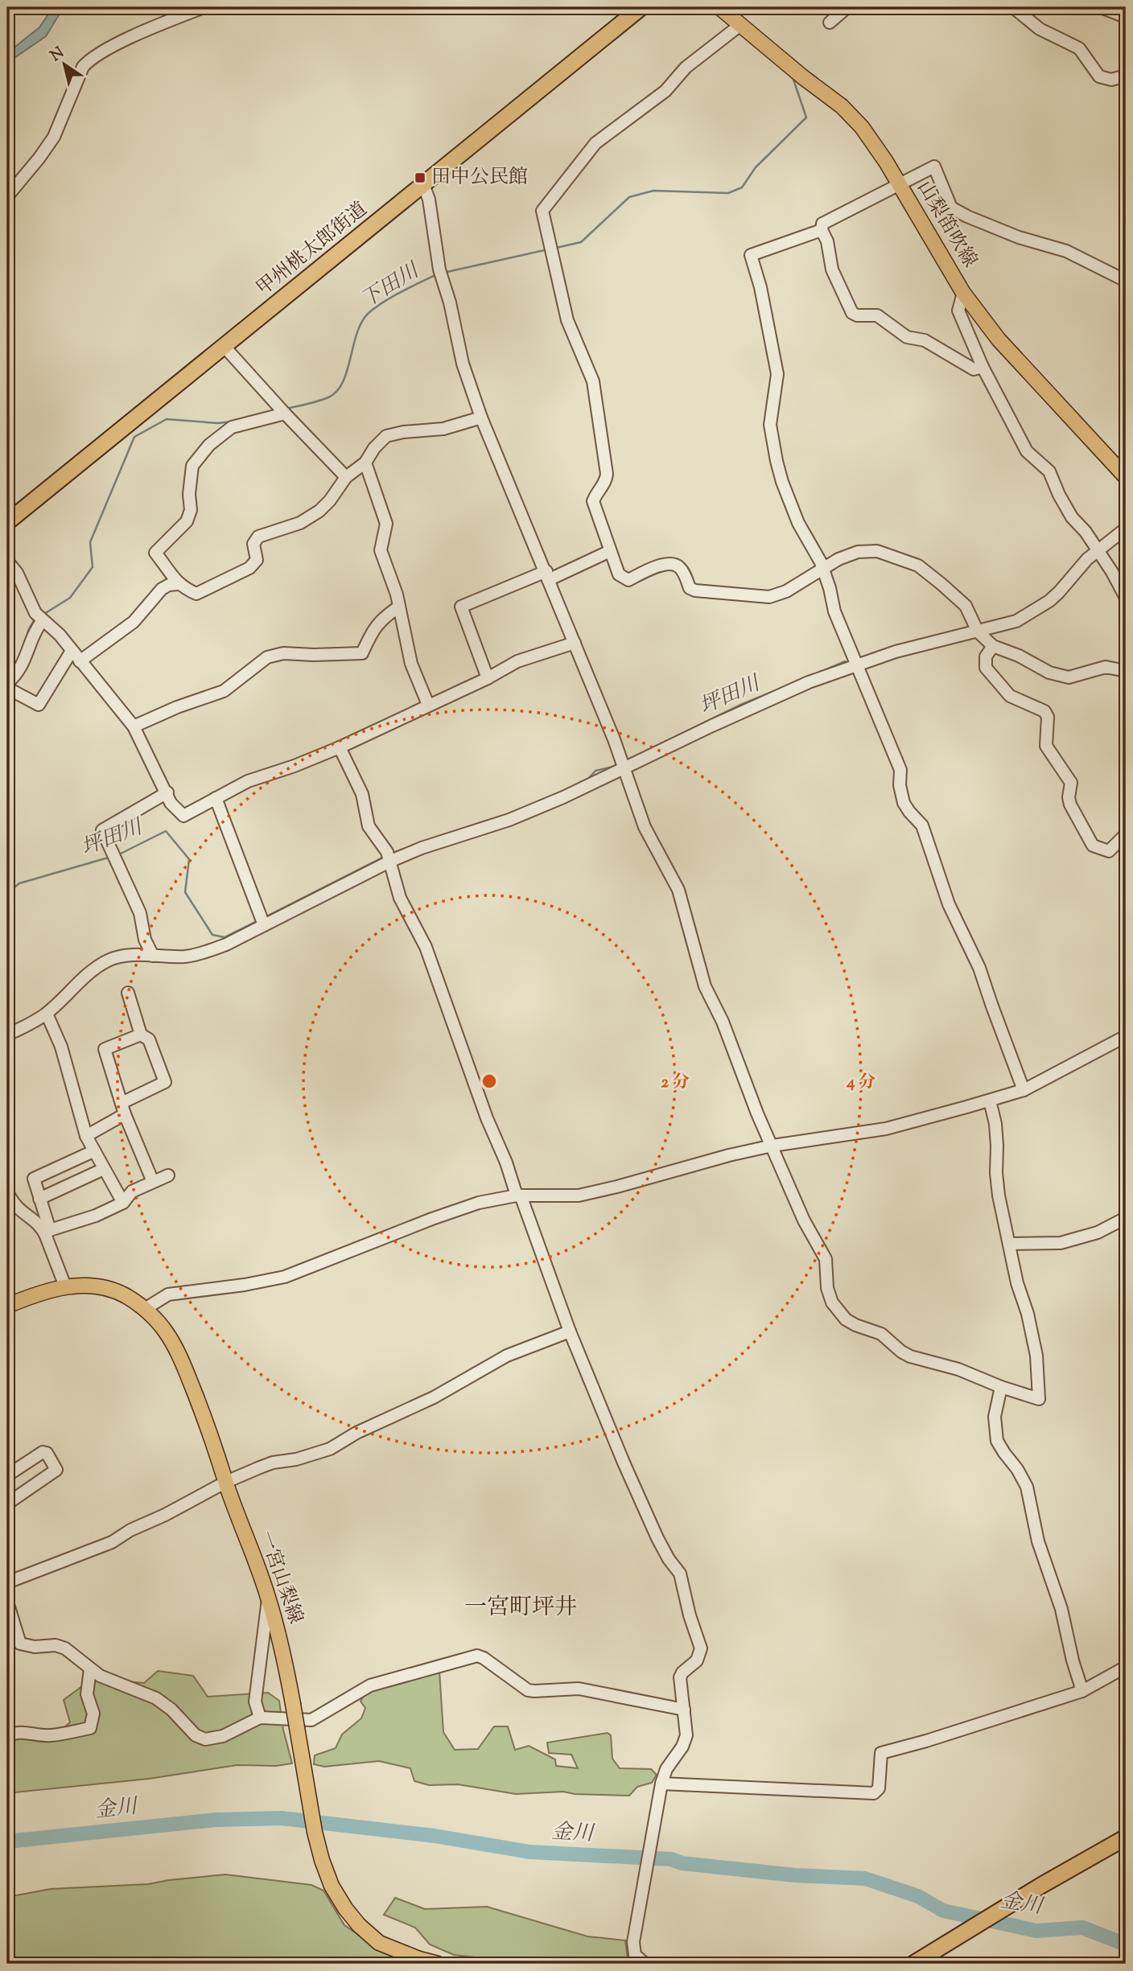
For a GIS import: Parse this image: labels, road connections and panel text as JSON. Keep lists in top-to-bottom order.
{
  "streets": {
    "highway": ["甲州桃太郎街道"],
    "main road": ["山梨笛吹線", "一宮山梨線"]
  },
  "districts": ["一宮町坪井"],
  "water": ["下田川", "坪田川", "金川"],
  "places": {
    "transit": ["田中公民館"]
  },
  "north": "top left",
  "rings": ["2 分", "4 分"]
}
